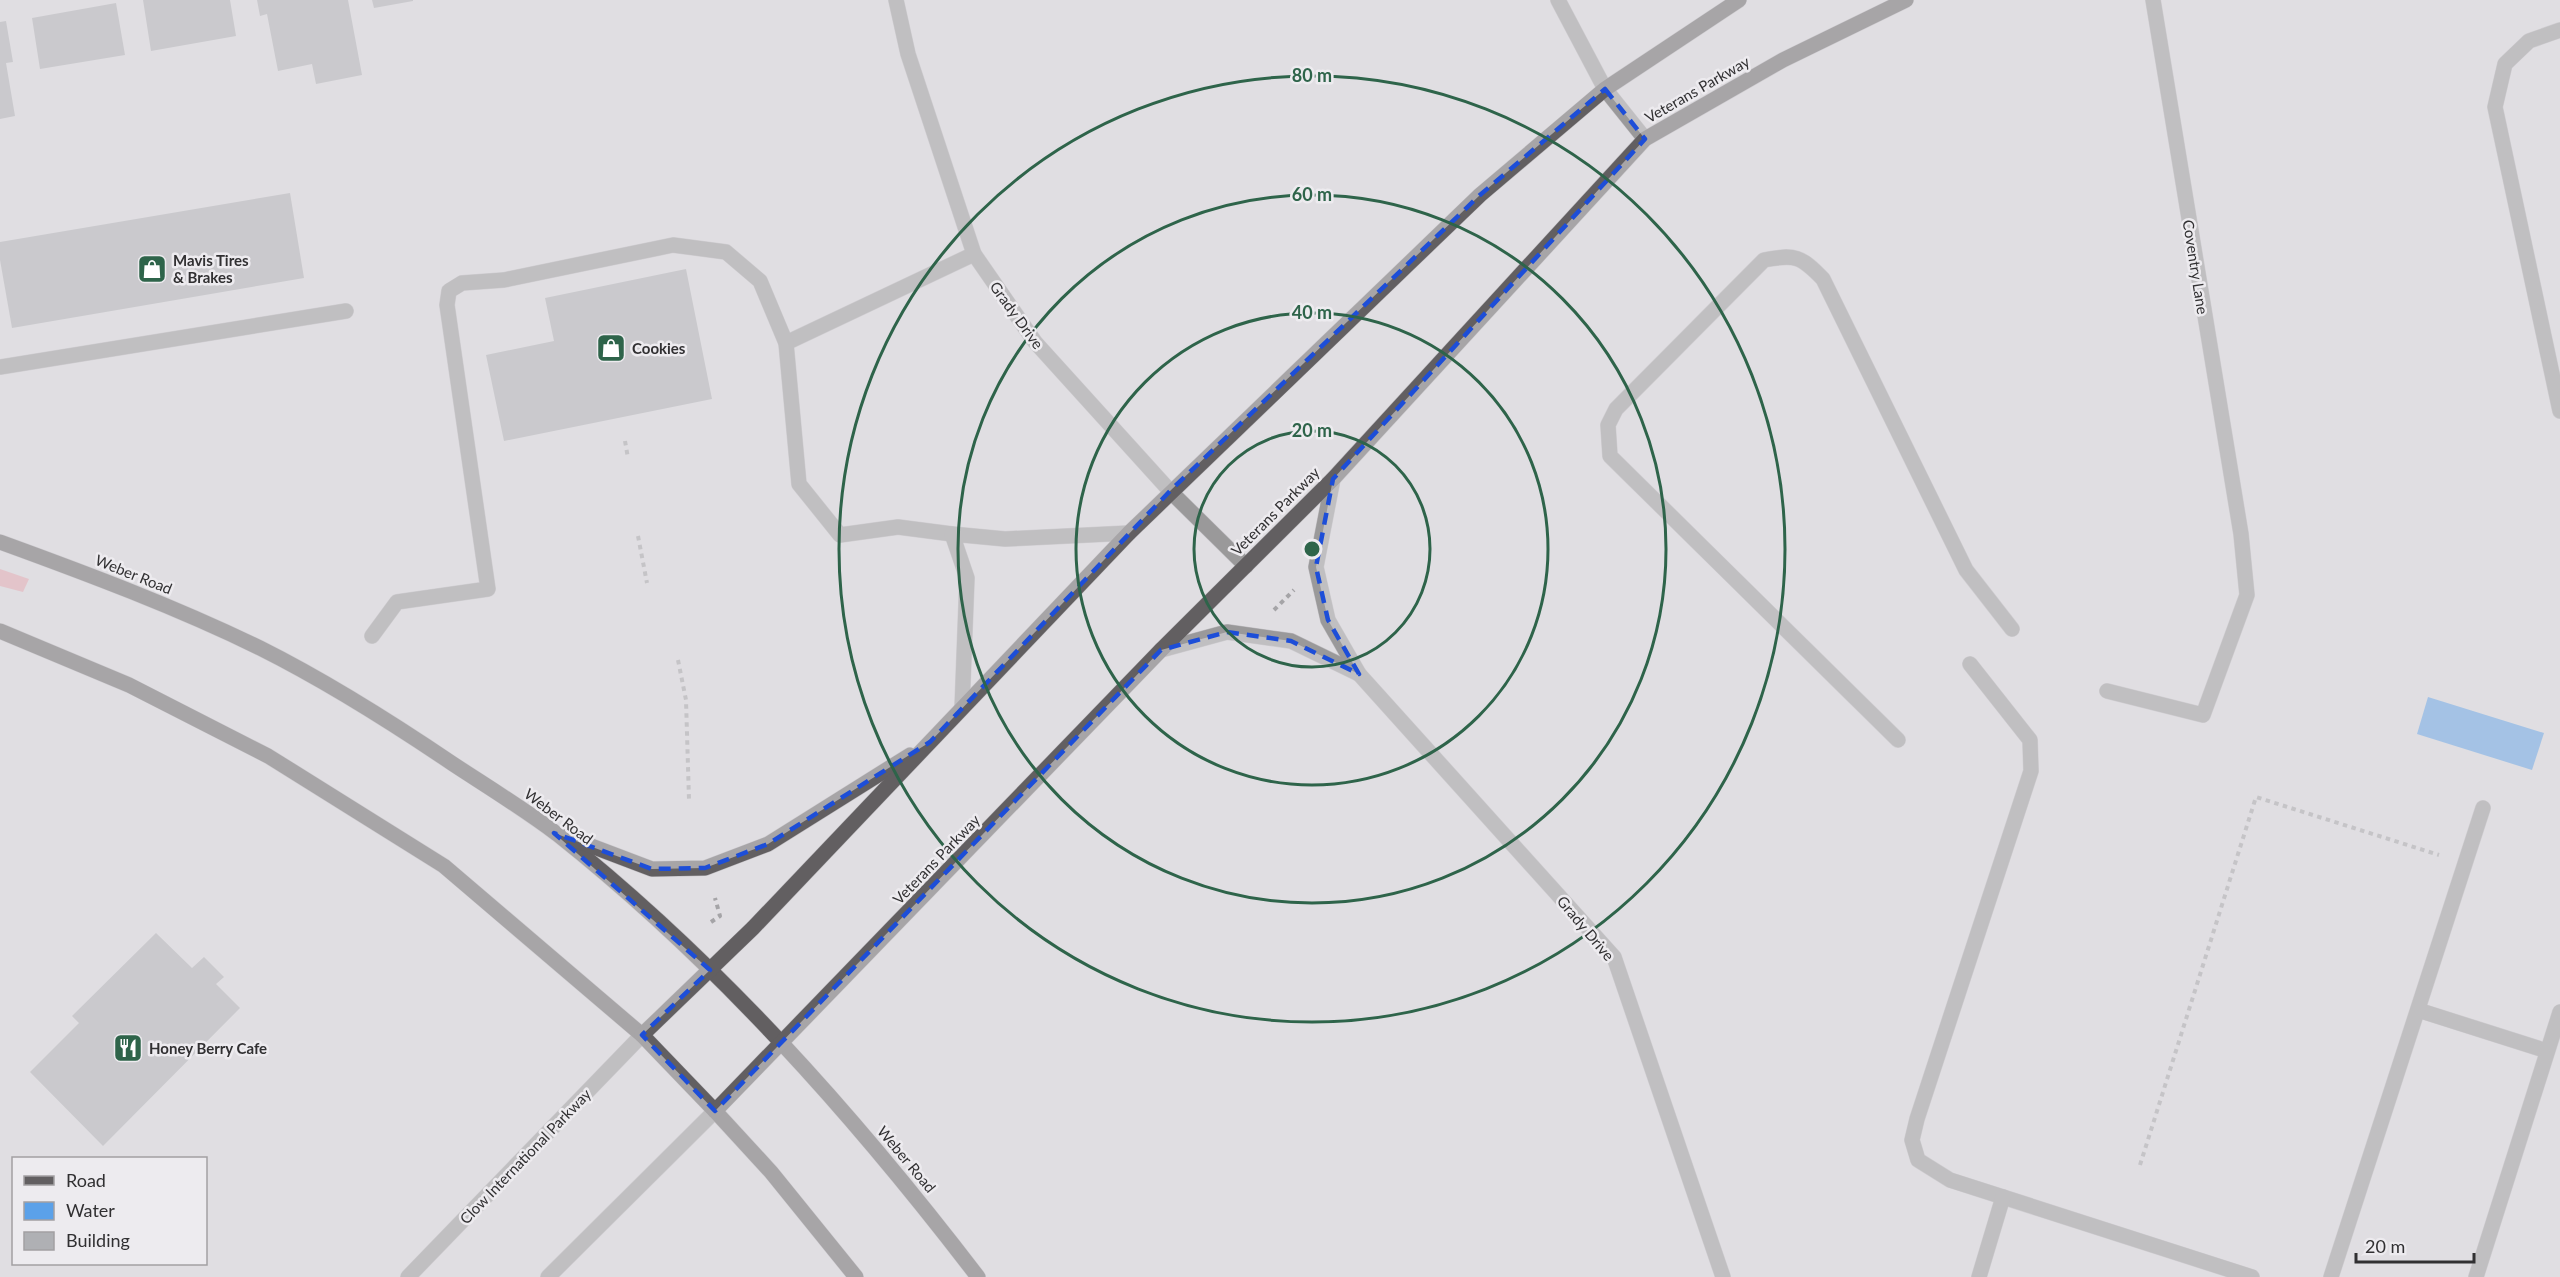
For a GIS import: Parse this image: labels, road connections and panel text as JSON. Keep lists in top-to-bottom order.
{
  "streets": {
    "main road": ["Veterans Parkway", "Weber Road"],
    "street": ["Coventry Lane", "Grady Drive", "Clow International Parkway"]
  },
  "crossings": [
    ["Veterans Parkway", "Grady Drive"],
    ["Veterans Parkway", "Weber Road"]
  ],
  "places": {
    "shop": ["Mavis Tires & Brakes", "Cookies"],
    "restaurant": ["Honey Berry Cafe"]
  },
  "legend": ["Road", "Water", "Building"],
  "scale_bar": "20 m",
  "rings": [
    "80 m",
    "60 m",
    "40 m",
    "20 m"
  ]
}
